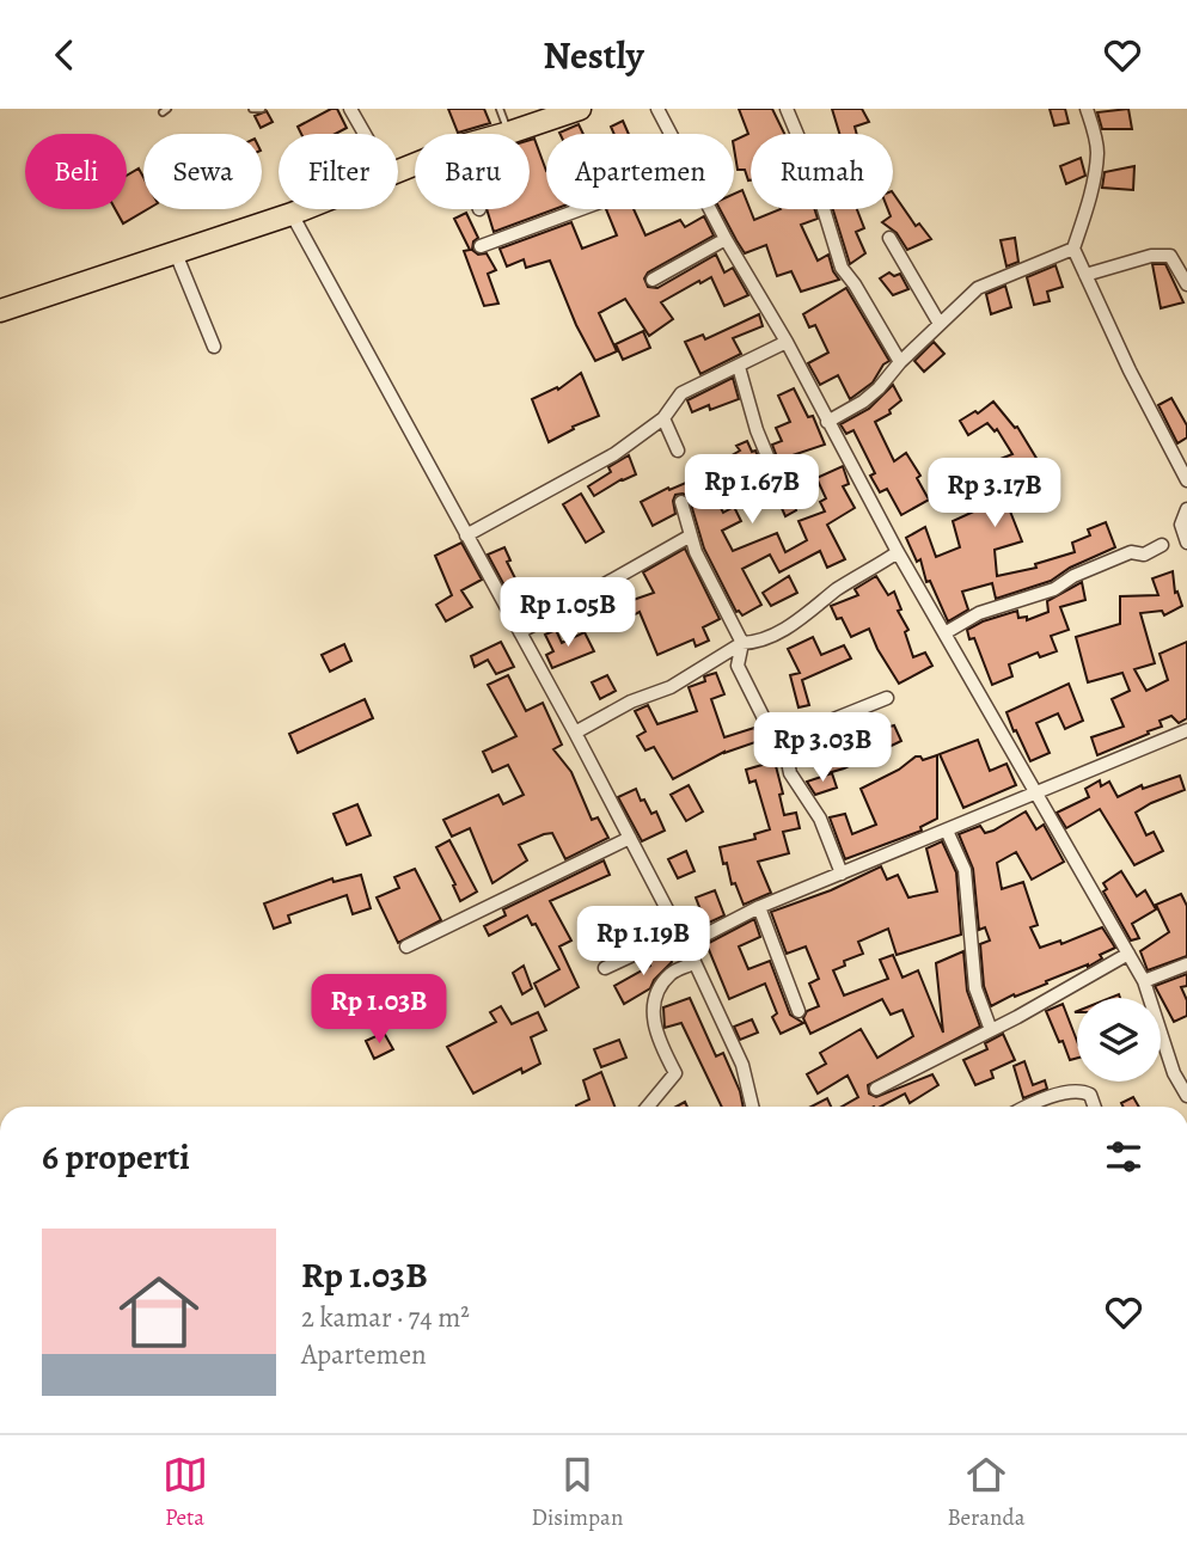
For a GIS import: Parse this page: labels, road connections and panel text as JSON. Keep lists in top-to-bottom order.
{
  "page": {
    "header": "Nestly",
    "chip": [
      "Beli",
      "Sewa",
      "Filter",
      "Baru",
      "Apartemen",
      "Rumah"
    ],
    "price": [
      "Rp 1.67B",
      "Rp 3.17B",
      "Rp 1.05B",
      "Rp 3.03B",
      "Rp 1.19B",
      "Rp 1.03B"
    ],
    "heading": "6 properti",
    "list": [
      {
        "name": "Rp 1.03B",
        "note": "2 kamar · 74 m² · Apartemen"
      }
    ],
    "tabs": ["Peta", "Disimpan", "Beranda"]
  }
}
